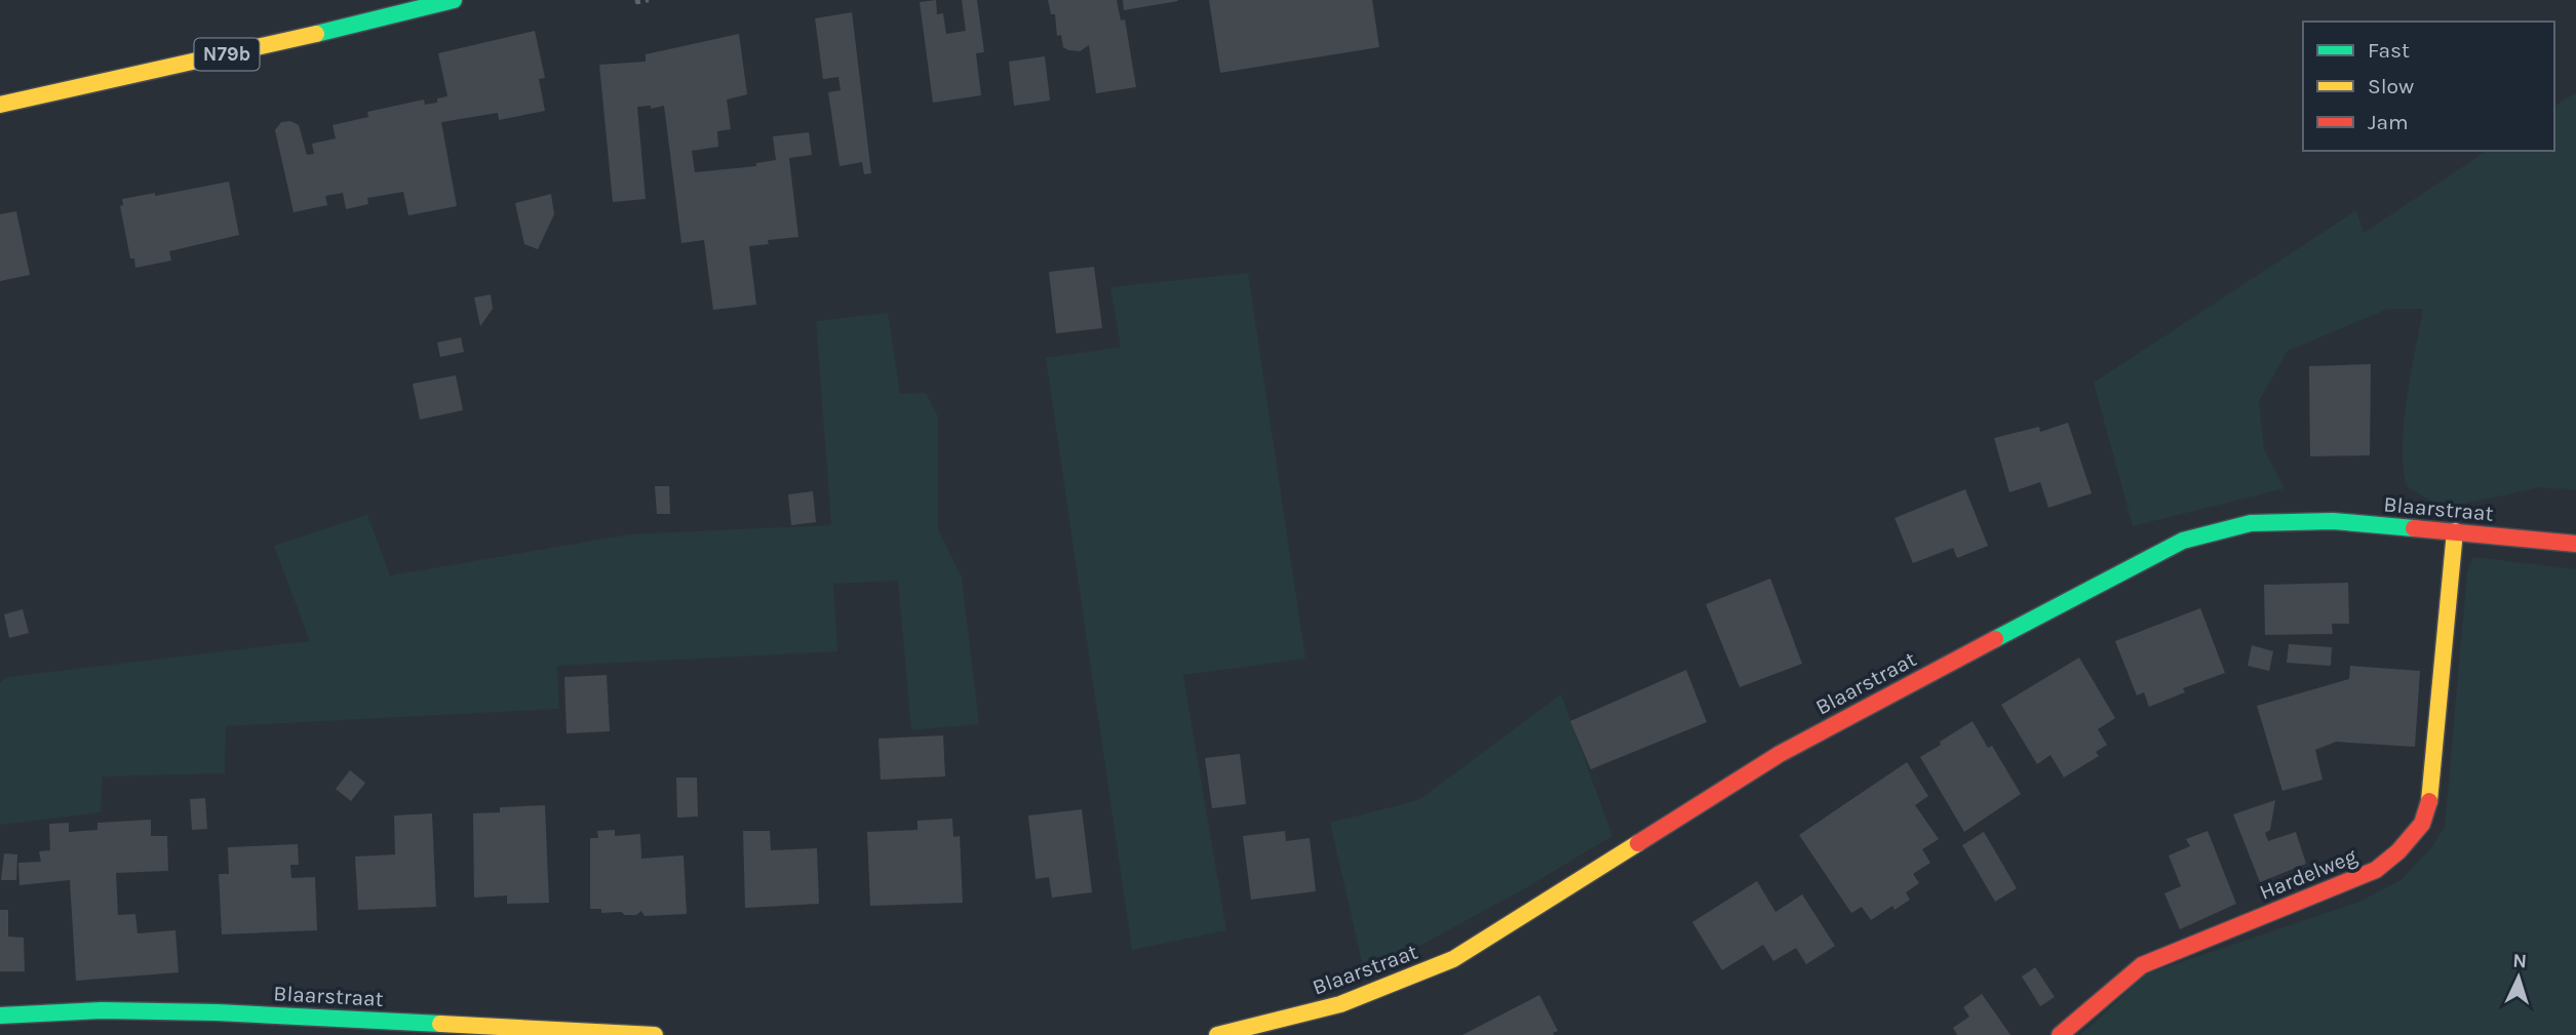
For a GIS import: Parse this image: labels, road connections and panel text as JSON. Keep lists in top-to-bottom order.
{
  "streets": {
    "street": ["N79b", "Blaarstraat", "Hardelweg"]
  },
  "crossings": [
    ["Blaarstraat", "Hardelweg"]
  ],
  "legend": ["Fast", "Slow", "Jam"],
  "north": "top"
}
